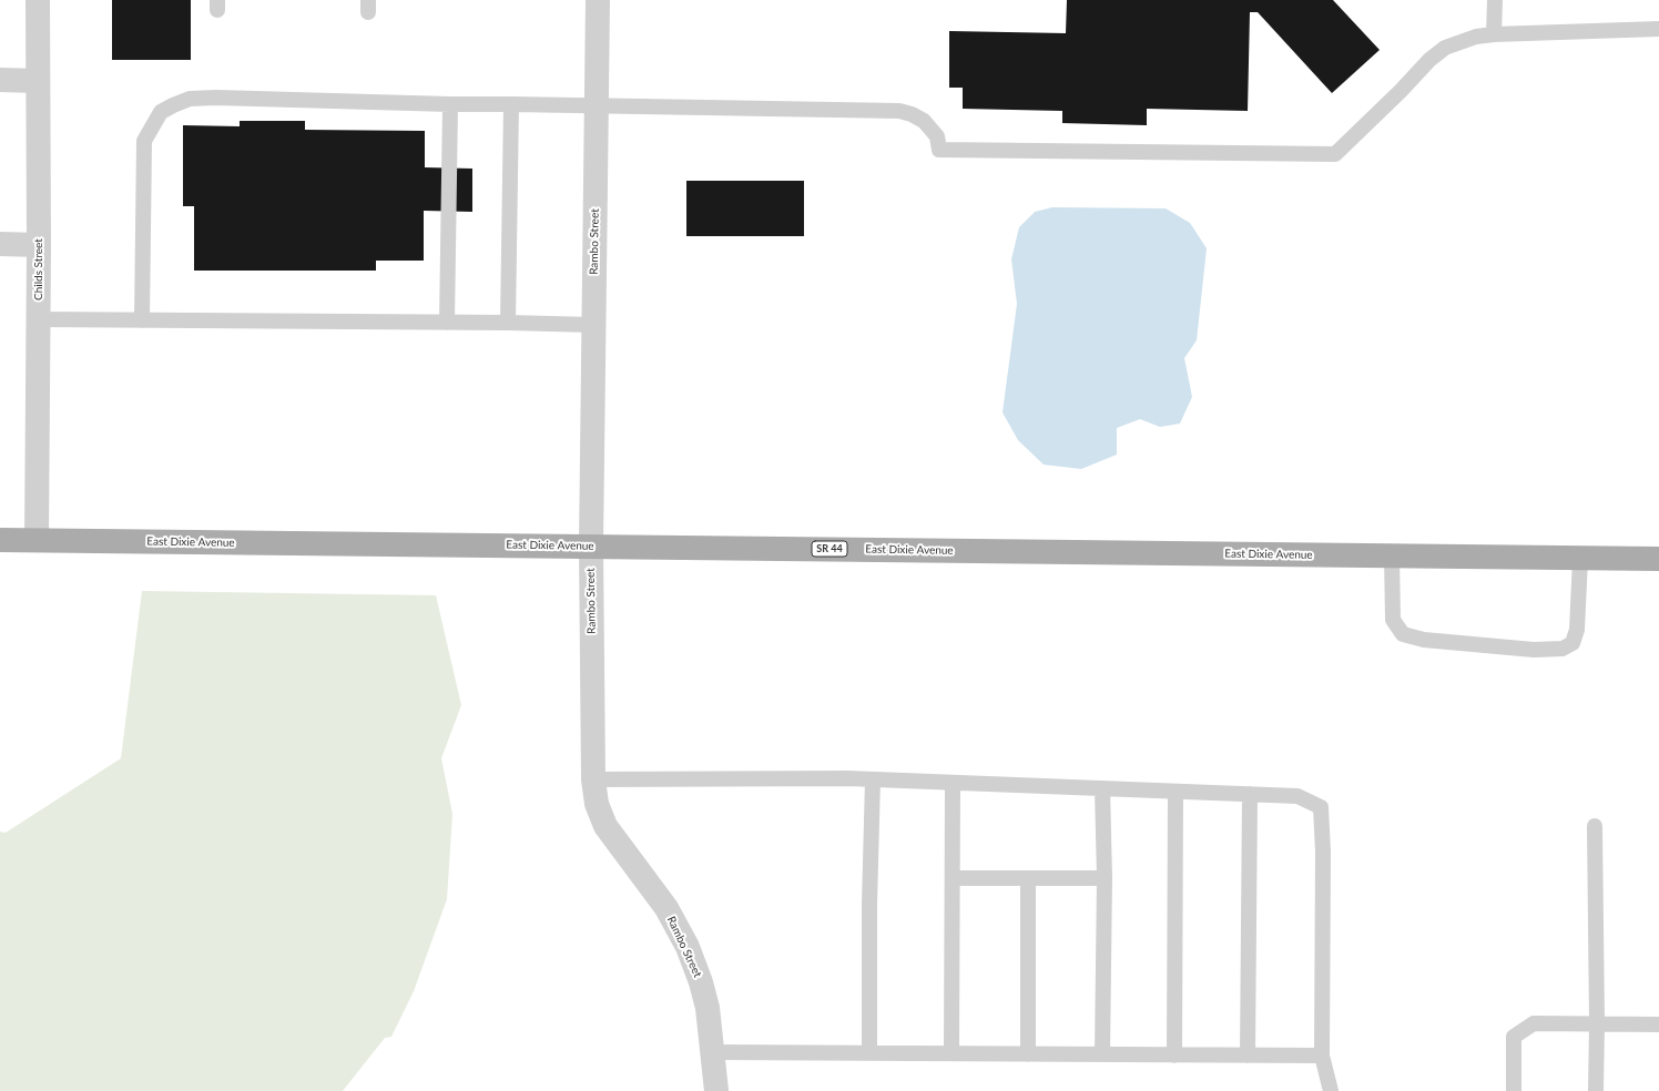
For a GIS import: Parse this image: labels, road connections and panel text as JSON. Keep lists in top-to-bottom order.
{
  "streets": {
    "main road": ["East Dixie Avenue", "SR 44"],
    "street": ["Rambo Street", "Childs Street"]
  },
  "crossings": [
    ["Rambo Street", "East Dixie Avenue"],
    ["Childs Street", "East Dixie Avenue"]
  ]
}
